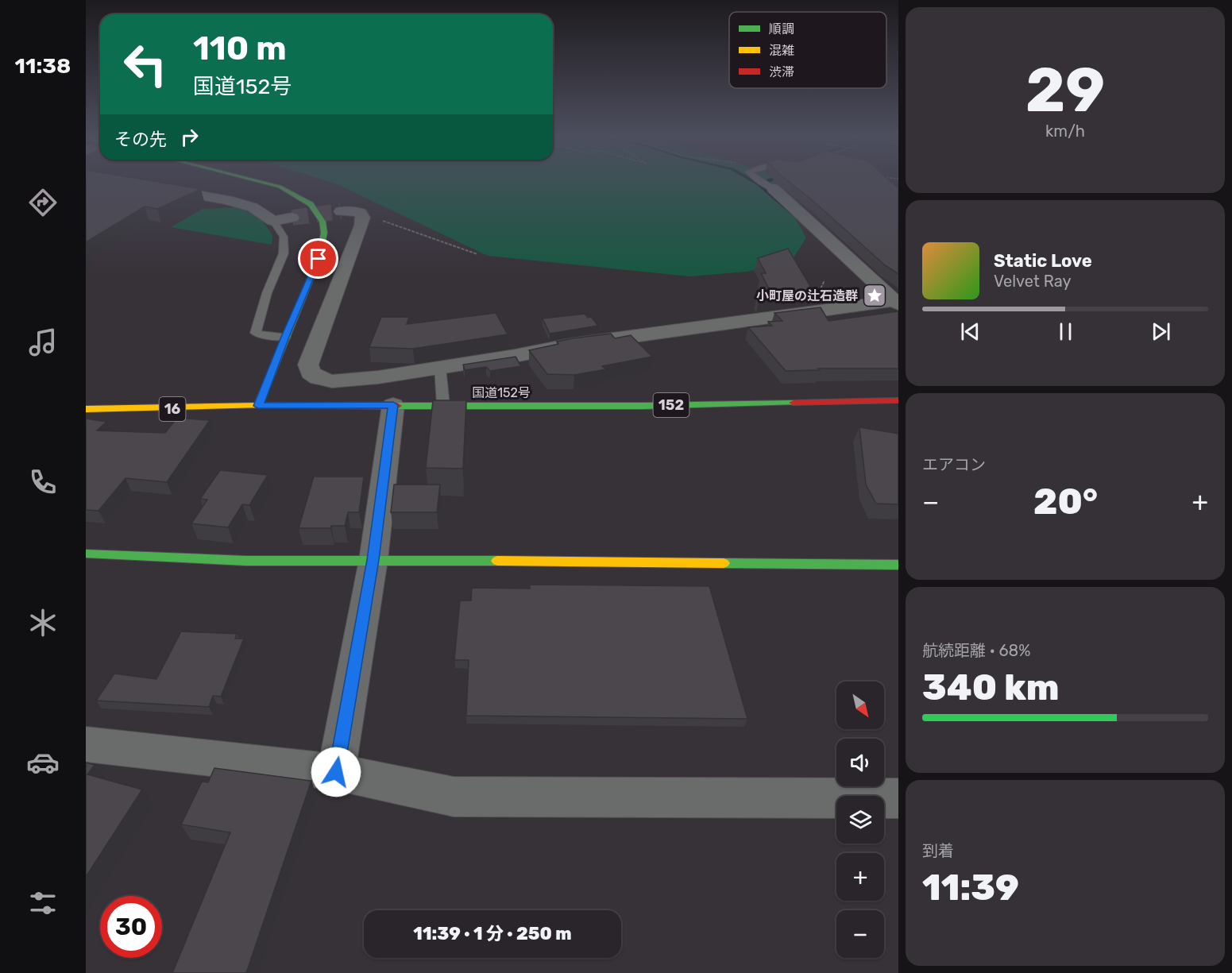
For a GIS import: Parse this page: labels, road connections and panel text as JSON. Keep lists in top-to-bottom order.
{
  "streets": {
    "main road": ["国道152号", "152", "16"]
  },
  "crossings": [
    ["国道152号", "16"]
  ],
  "places": {
    "place": ["小町屋の辻石造群"]
  },
  "legend": ["順調", "混雑", "渋滞"],
  "north": "bottom right",
  "page": {
    "tabs": "11:38",
    "tile": [
      ["29", "km/h"],
      "エアコン",
      ["航続距離 · 68%", "340 km"],
      ["到着", "11:39"]
    ],
    "turn": ["110 m", "国道152号"],
    "then": "その先",
    "song": ["Static Love", "Velvet Ray"],
    "heat": ["−", "20°", "+"],
    "map_buttons": ["+", "−"],
    "limit": "30",
    "trip": "11:39 · 1 分 · 250 m"
  }
}
